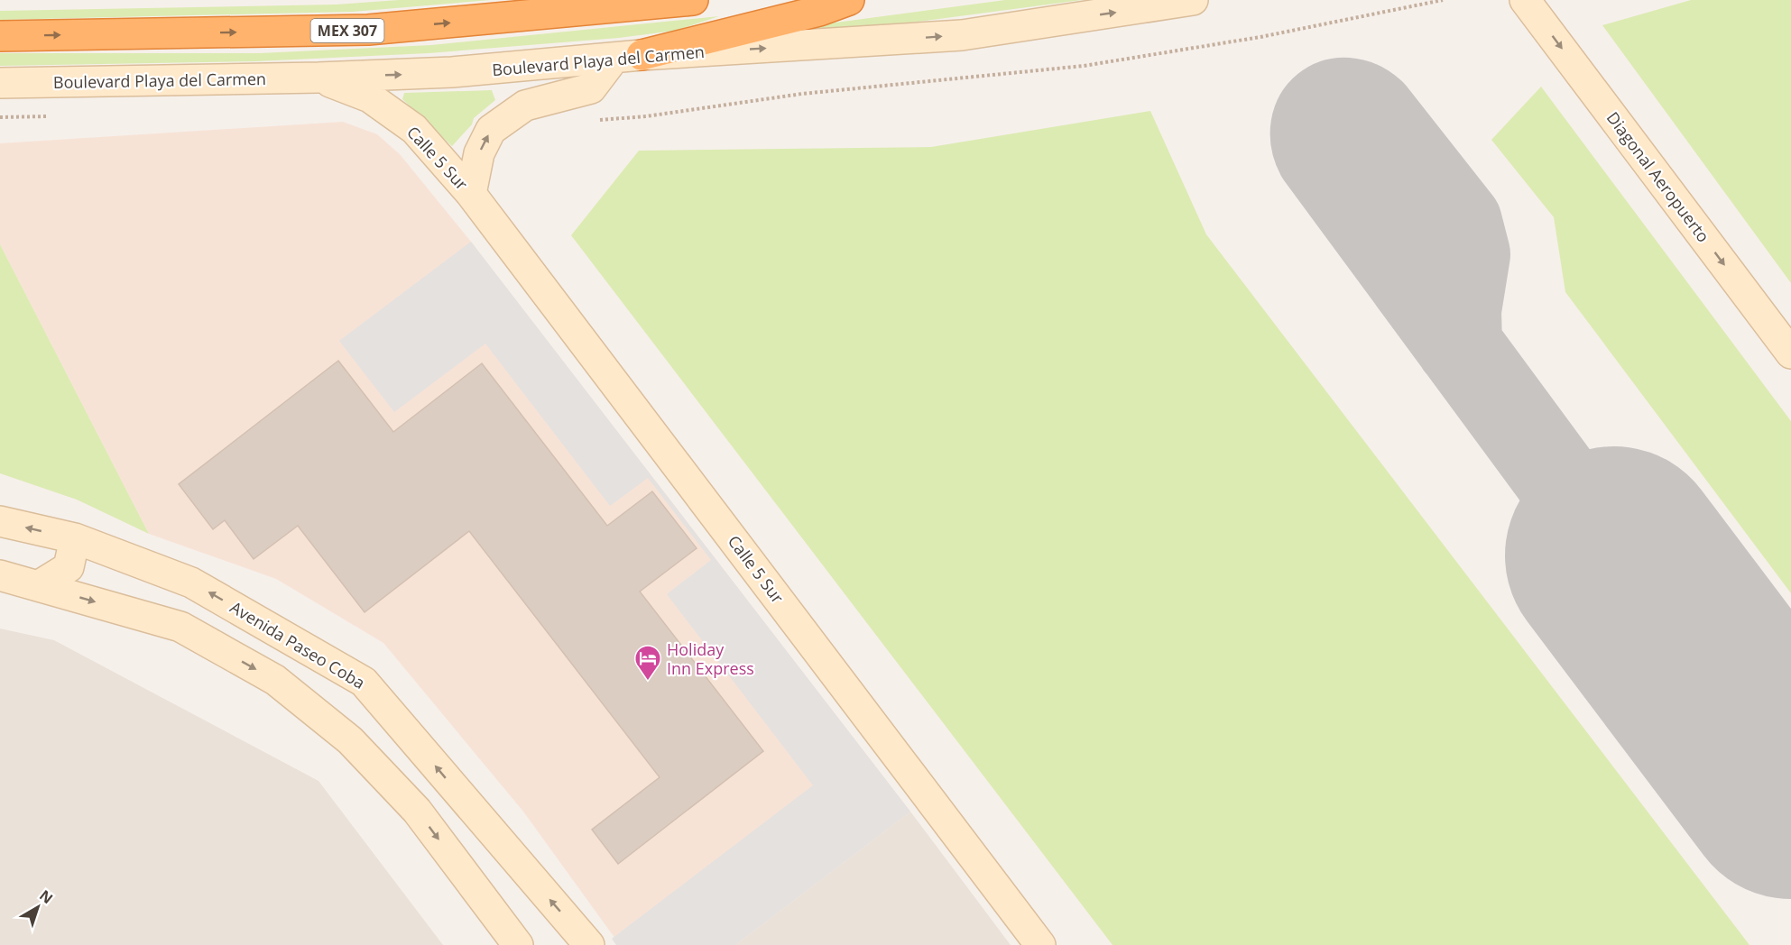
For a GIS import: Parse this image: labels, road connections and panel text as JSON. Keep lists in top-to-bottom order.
{
  "streets": {
    "highway": ["MEX 307"],
    "main road": [
      "Boulevard Playa del Carmen",
      "Calle 5 Sur",
      "Diagonal Aeropuerto",
      "Avenida Paseo Coba"
    ]
  },
  "crossings": [
    ["Boulevard Playa del Carmen", "Calle 5 Sur"]
  ],
  "one_way": ["Boulevard Playa del Carmen", "Diagonal Aeropuerto"],
  "places": {
    "hotel": ["Holiday Inn Express"]
  },
  "north": "top right"
}
